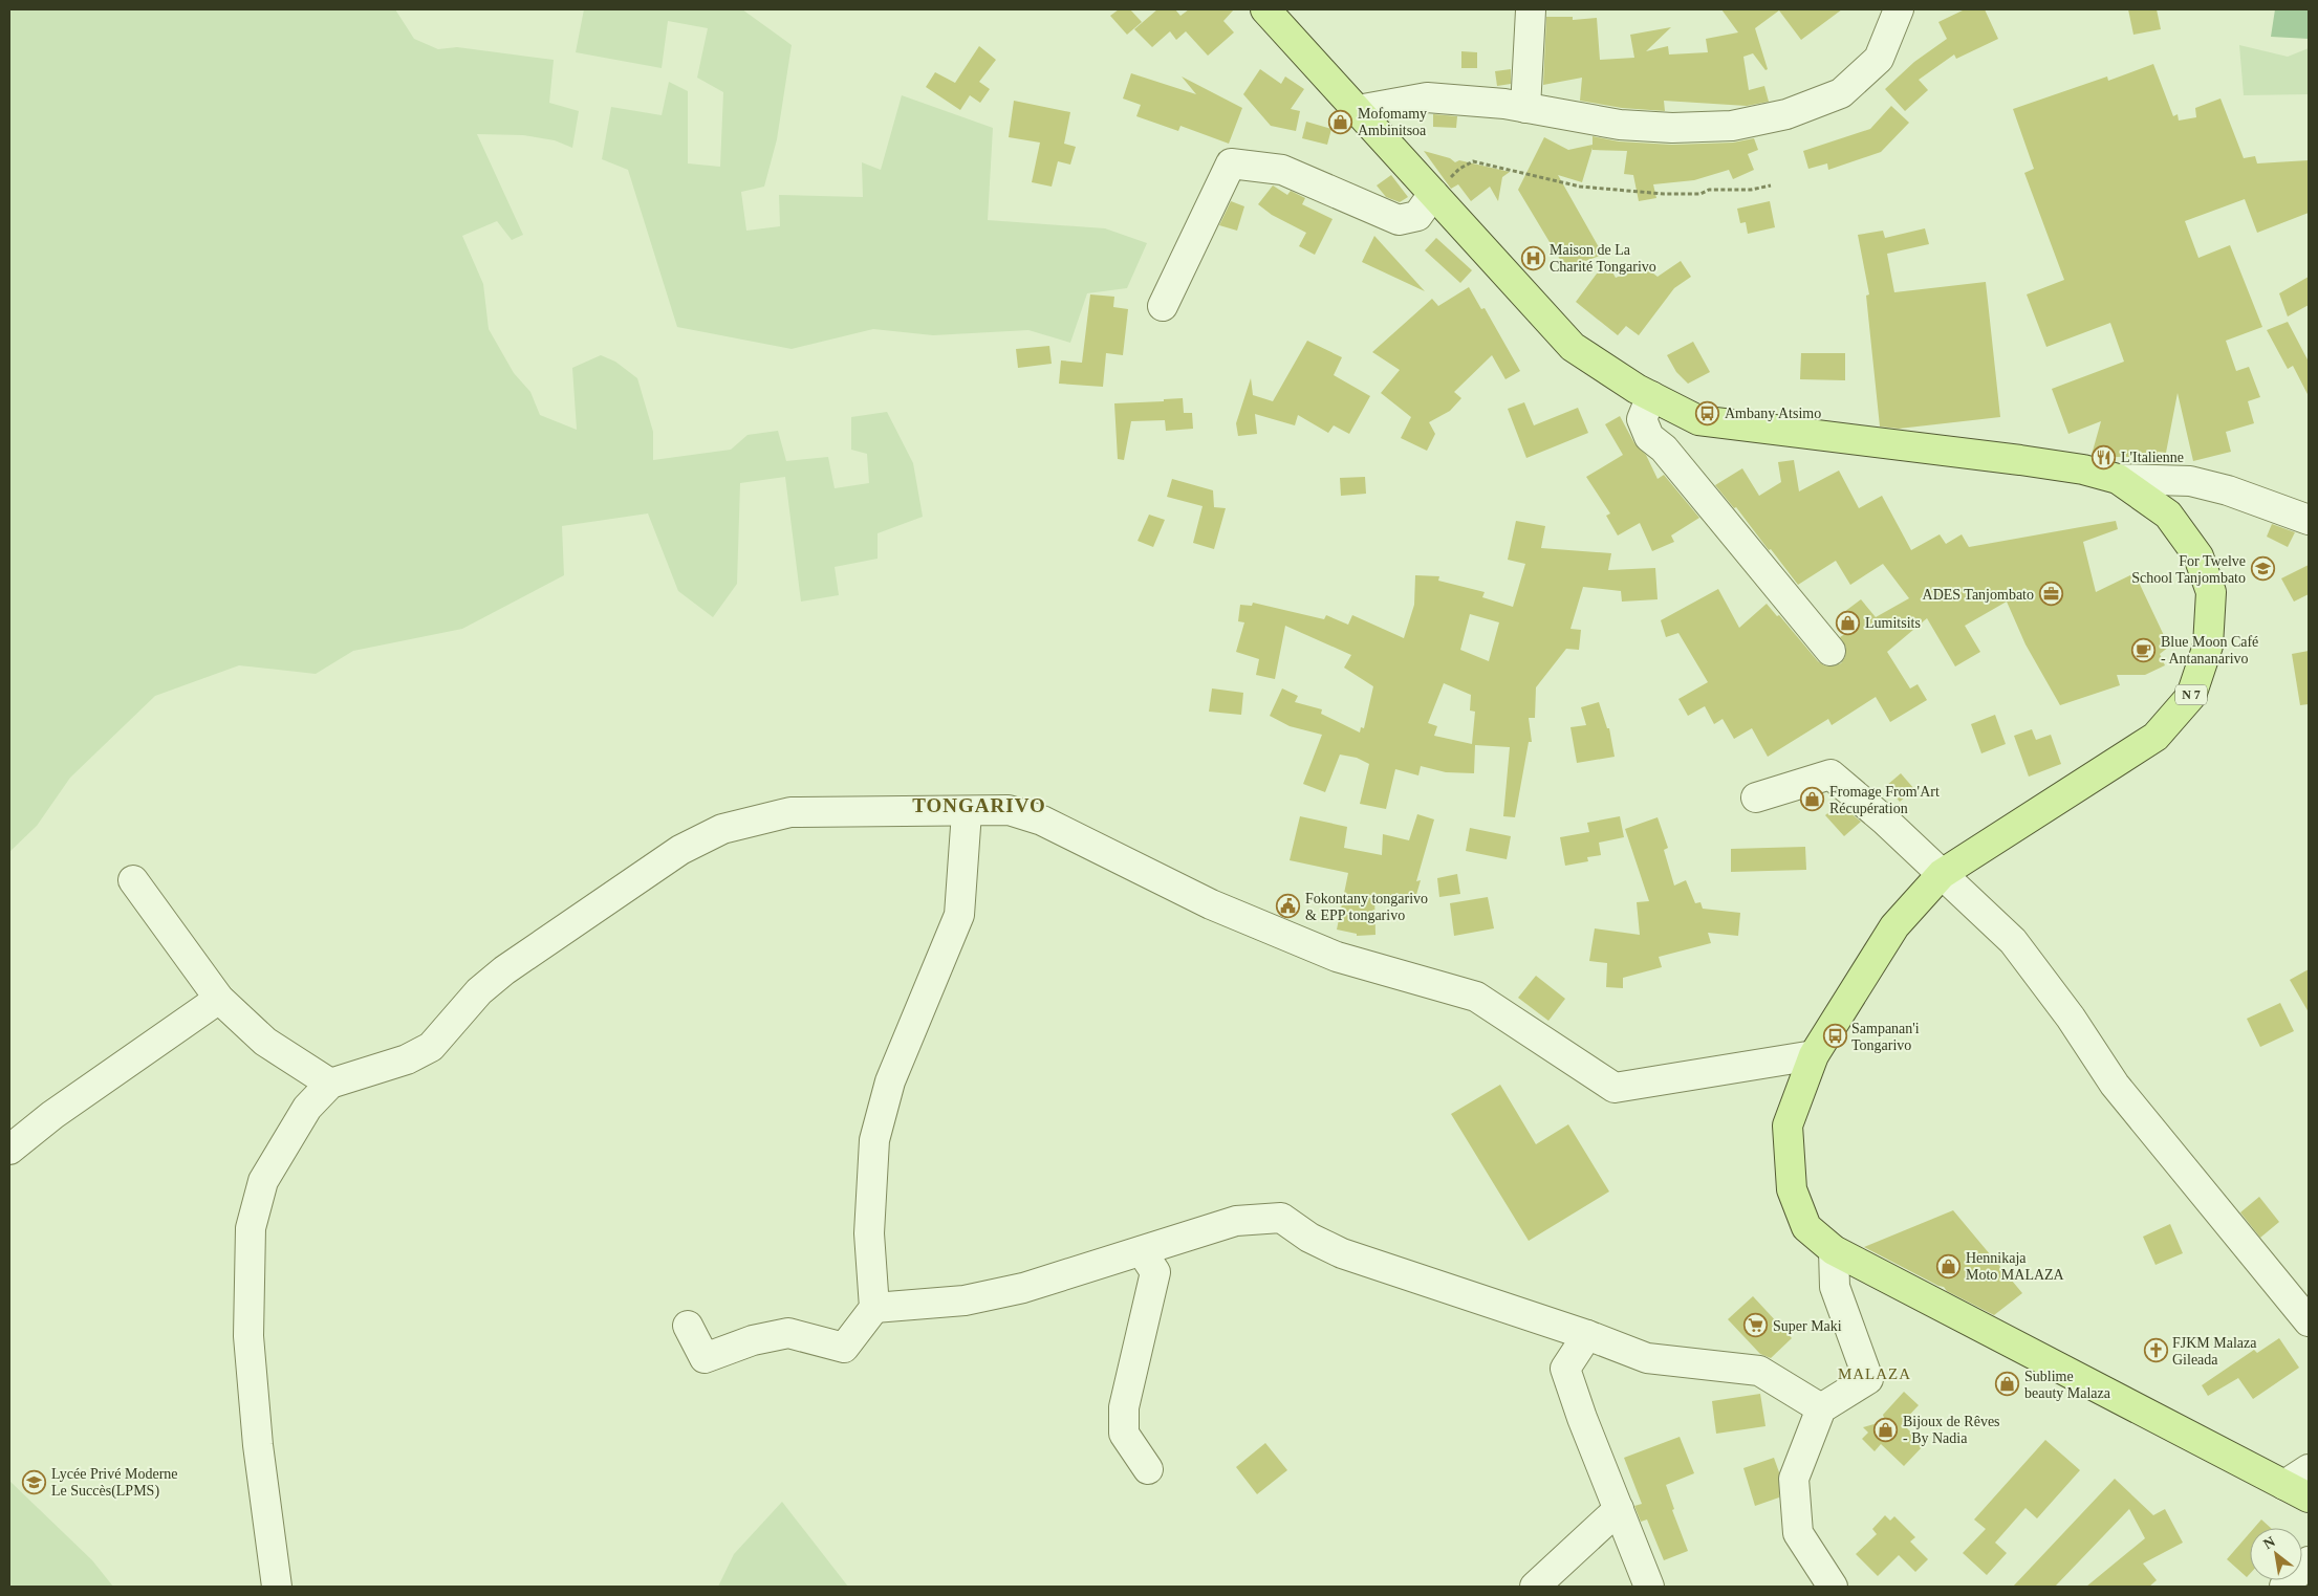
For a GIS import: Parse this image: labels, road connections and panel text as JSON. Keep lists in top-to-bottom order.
{
  "streets": {
    "main road": ["N 7"]
  },
  "districts": ["TONGARIVO", "MALAZA"],
  "places": {
    "shop": [
      "Mofomamy Ambinitsoa",
      "Lumitsits",
      "Fromage From'Art Récupération",
      "Hennikaja Moto MALAZA",
      "Sublime beauty Malaza",
      "Bijoux de Rêves - By Nadia"
    ],
    "hospital": ["Maison de La Charité Tongarivo"],
    "bus stop": ["Ambany Atsimo", "Sampanan'i Tongarivo"],
    "restaurant": ["L'Italienne"],
    "school or university": ["For Twelve School Tanjombato", "Lycée Privé Moderne Le Succès(LPMS)"],
    "office": ["ADES Tanjombato"],
    "cafe": ["Blue Moon Café - Antananarivo"],
    "public building": ["Fokontany tongarivo & EPP tongarivo"],
    "supermarket": ["Super Maki"],
    "church": ["FJKM Malaza Gileada"]
  },
  "north": "top left"
}
